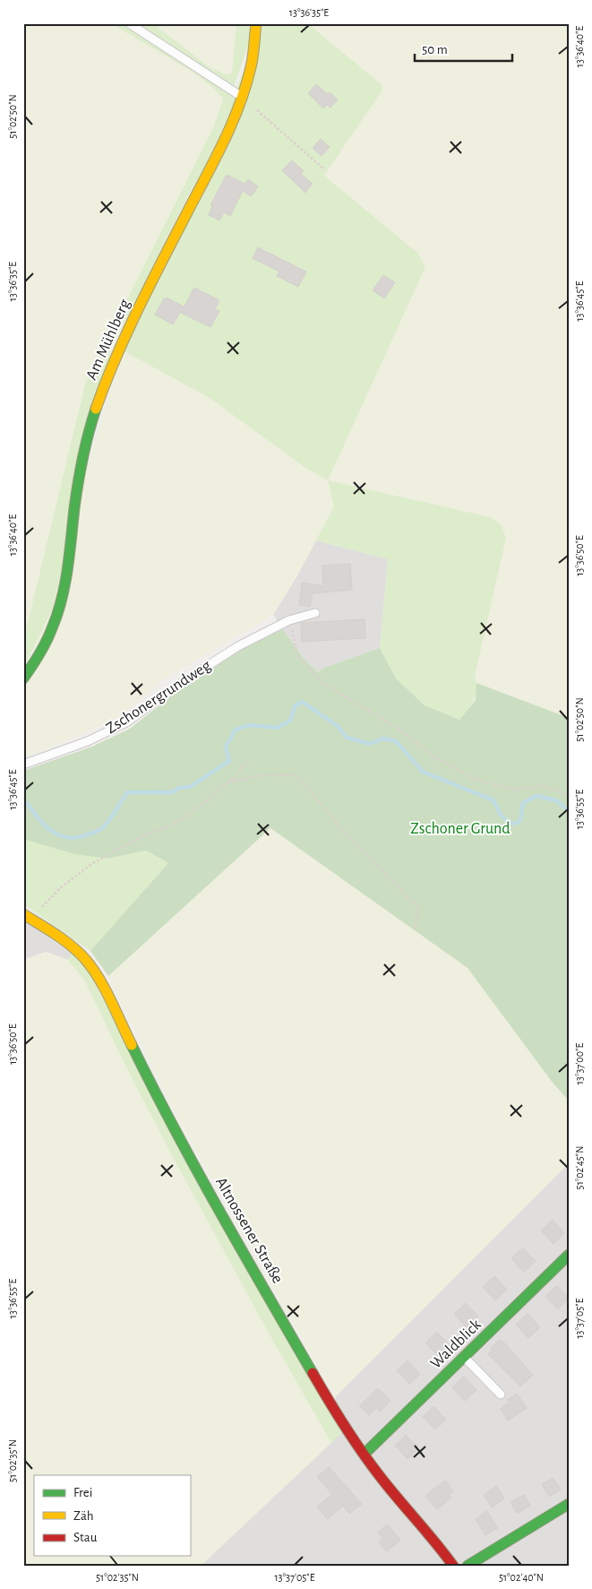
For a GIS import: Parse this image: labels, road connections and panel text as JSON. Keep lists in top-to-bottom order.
{
  "streets": {
    "street": ["Am Mühlberg", "Altnossener Straße", "Waldblick"],
    "lane": ["Zschonergrundweg"]
  },
  "crossings": [
    ["Altnossener Straße", "Waldblick"]
  ],
  "parks": ["Zschoner Grund"],
  "legend": ["Frei", "Zäh", "Stau"],
  "scale_bar": "50 m",
  "coordinates": [
    "13°36'35\"E",
    "13°36'40\"E",
    "51°02'50\"N",
    "13°36'45\"E",
    "13°36'50\"E",
    "13°36'55\"E",
    "13°37'00\"E",
    "51°02'45\"N",
    "13°37'05\"E",
    "51°02'35\"N",
    "51°02'40\"N"
  ]
}
